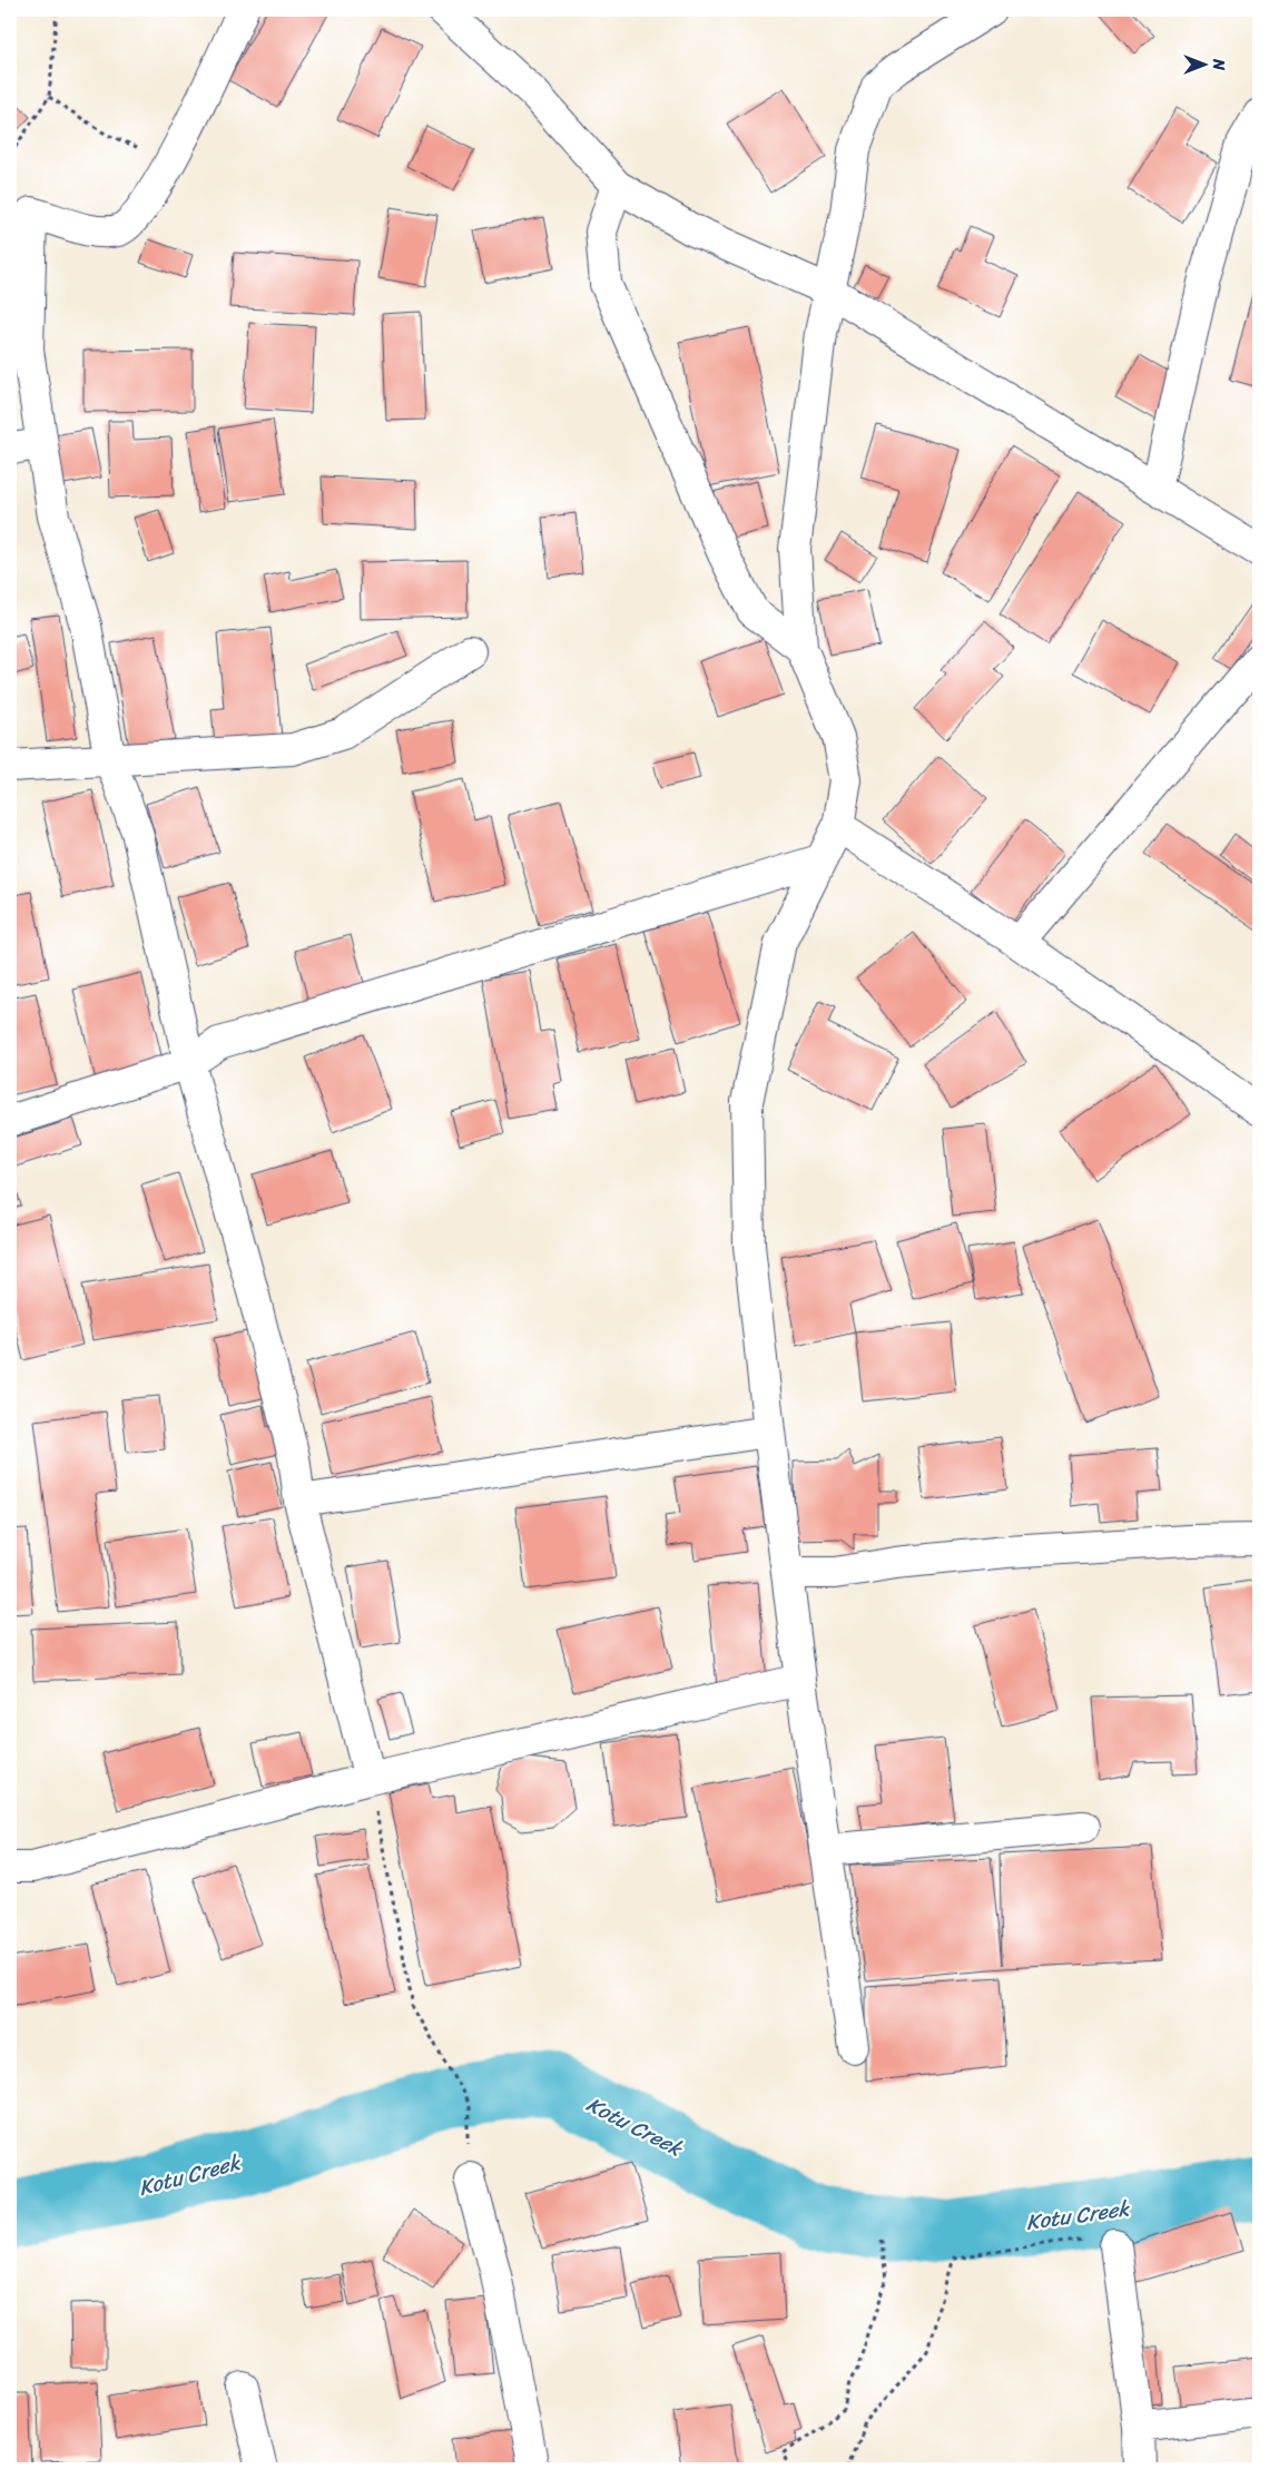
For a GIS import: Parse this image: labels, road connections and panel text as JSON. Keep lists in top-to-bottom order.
{
  "water": ["Kotu Creek"],
  "north": "right"
}
